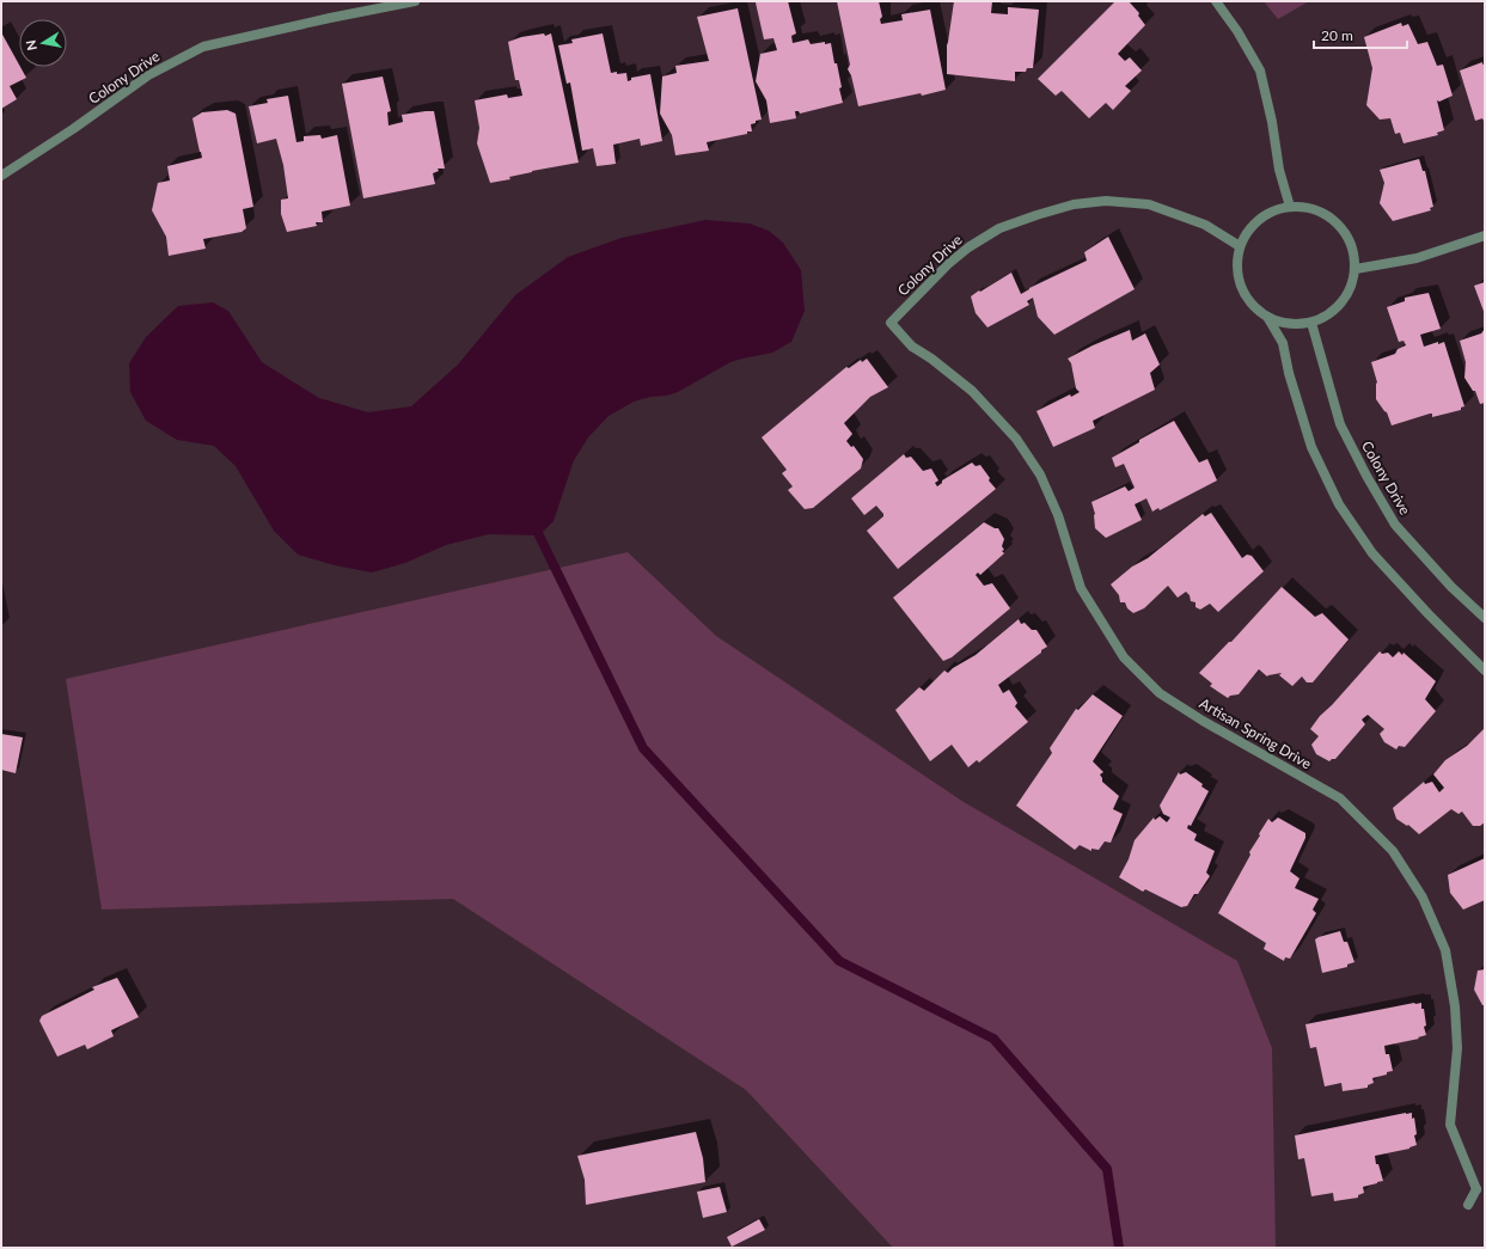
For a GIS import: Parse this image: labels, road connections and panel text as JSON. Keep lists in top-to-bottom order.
{
  "streets": {
    "street": ["Colony Drive", "Artisan Spring Drive"]
  },
  "crossings": [
    ["Colony Drive", "Artisan Spring Drive"]
  ],
  "scale_bar": "20 m",
  "north": "left"
}
